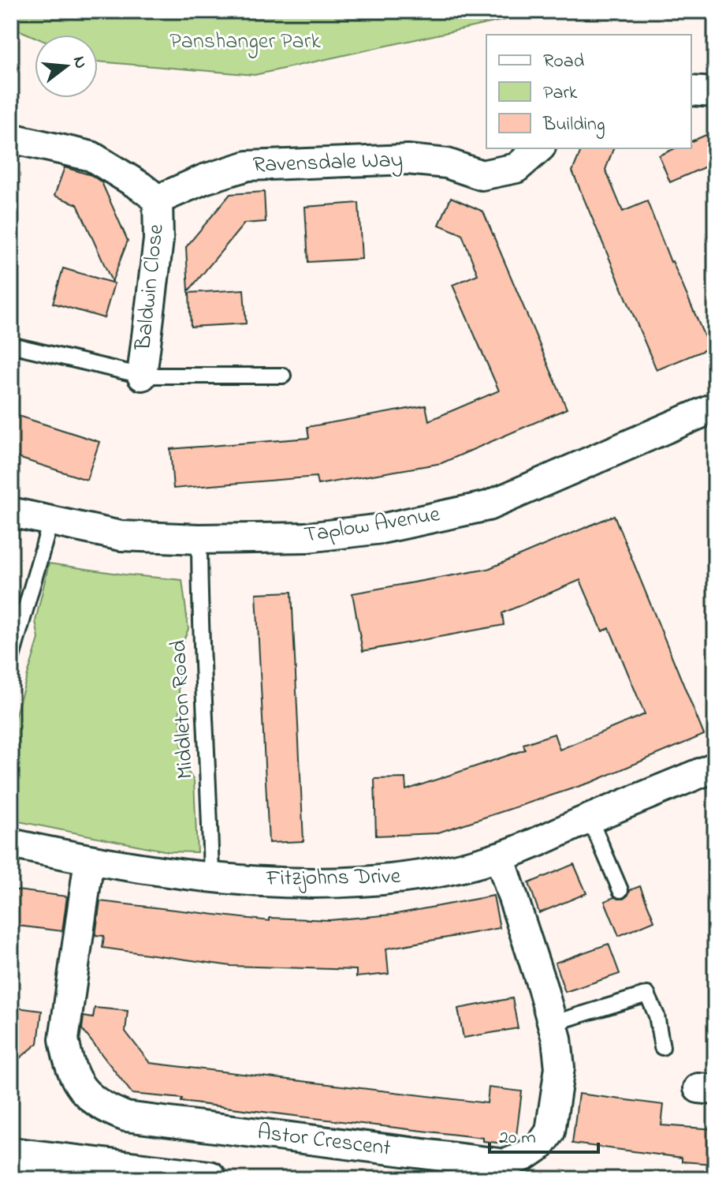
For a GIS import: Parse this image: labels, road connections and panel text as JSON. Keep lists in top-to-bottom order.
{
  "streets": {
    "street": [
      "Ravensdale Way",
      "Baldwin Close",
      "Taplow Avenue",
      "Fitzjohns Drive",
      "Astor Crescent"
    ],
    "lane": ["Middleton Road"]
  },
  "crossings": [
    ["Ravensdale Way", "Baldwin Close"],
    ["Taplow Avenue", "Middleton Road"],
    ["Middleton Road", "Fitzjohns Drive"],
    ["Fitzjohns Drive", "Astor Crescent"]
  ],
  "parks": ["Panshanger Park"],
  "legend": ["Road", "Park", "Building"],
  "scale_bar": "20 m",
  "north": "right"
}
